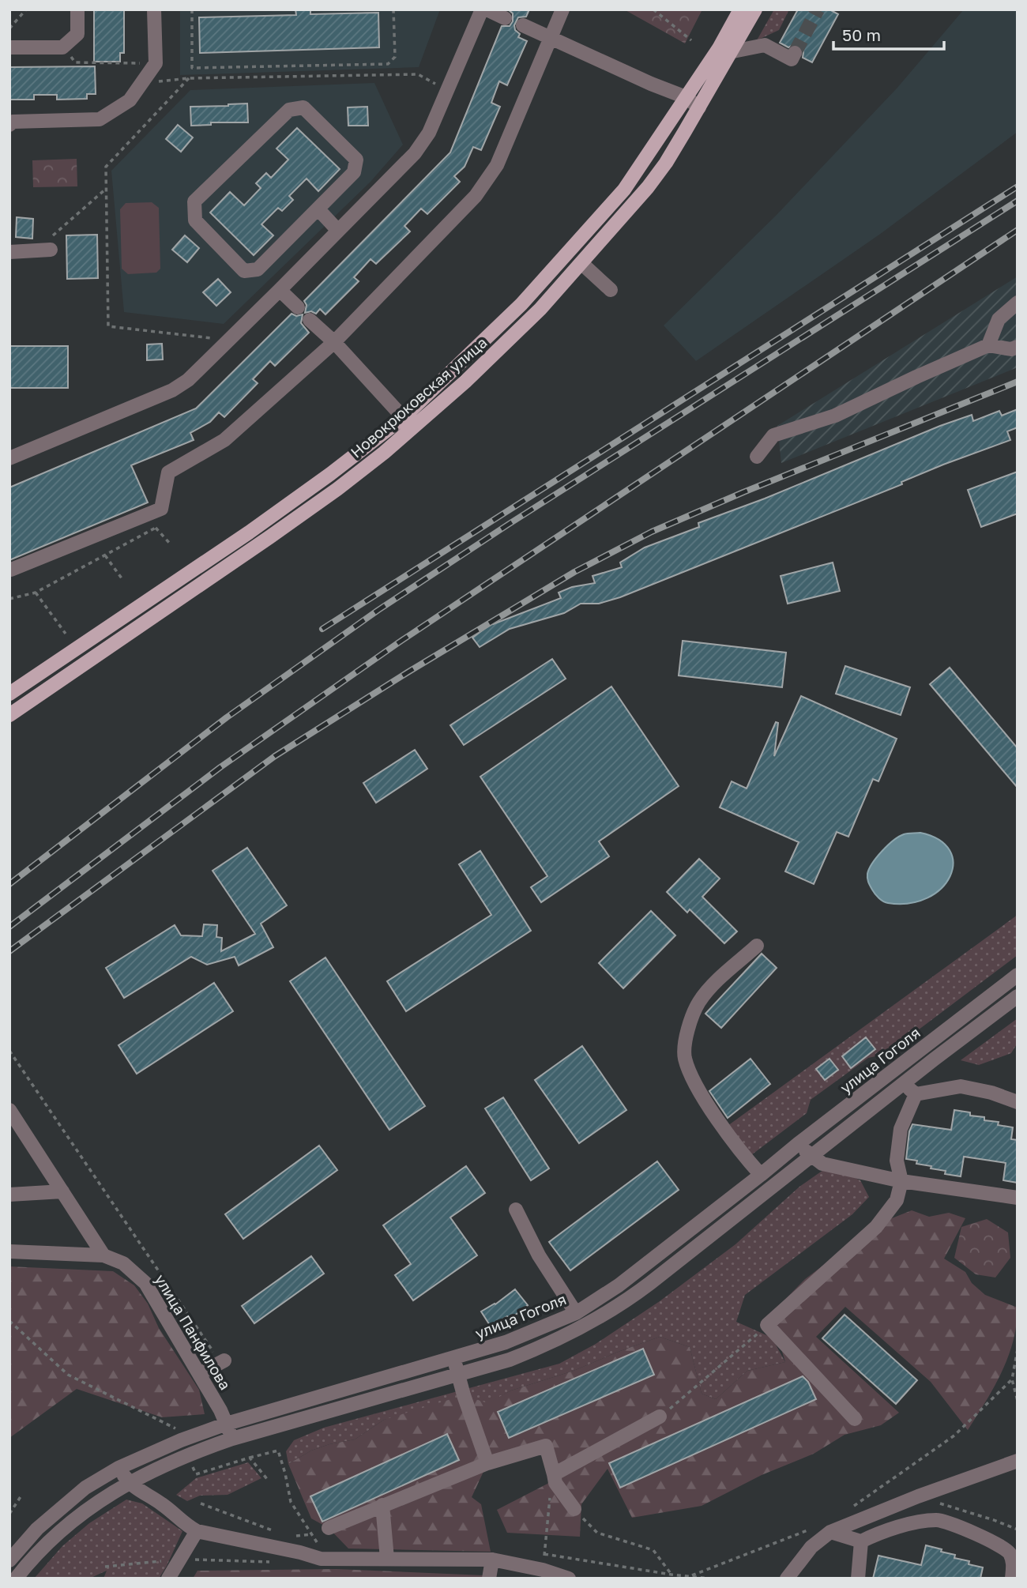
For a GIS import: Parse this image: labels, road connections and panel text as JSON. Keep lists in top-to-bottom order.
{
  "streets": {
    "main road": ["Новокрюковская улица"],
    "street": ["улица Гоголя", "улица Панфилова"]
  },
  "crossings": [
    ["улица Гоголя", "улица Панфилова"]
  ],
  "scale_bar": "50 m"
}
